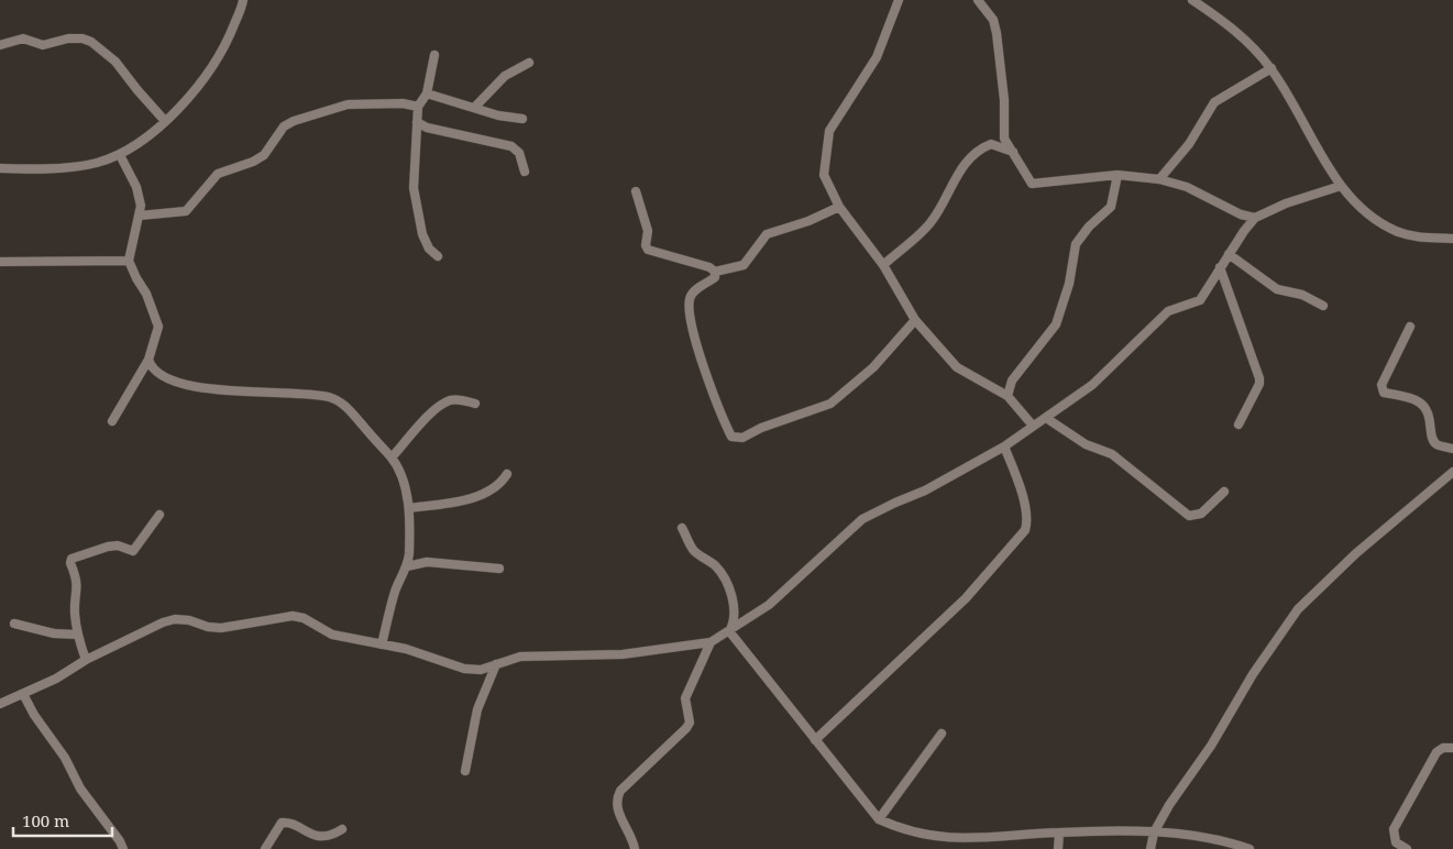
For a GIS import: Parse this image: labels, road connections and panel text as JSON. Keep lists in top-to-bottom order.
{
  "scale_bar": "100 m"
}
